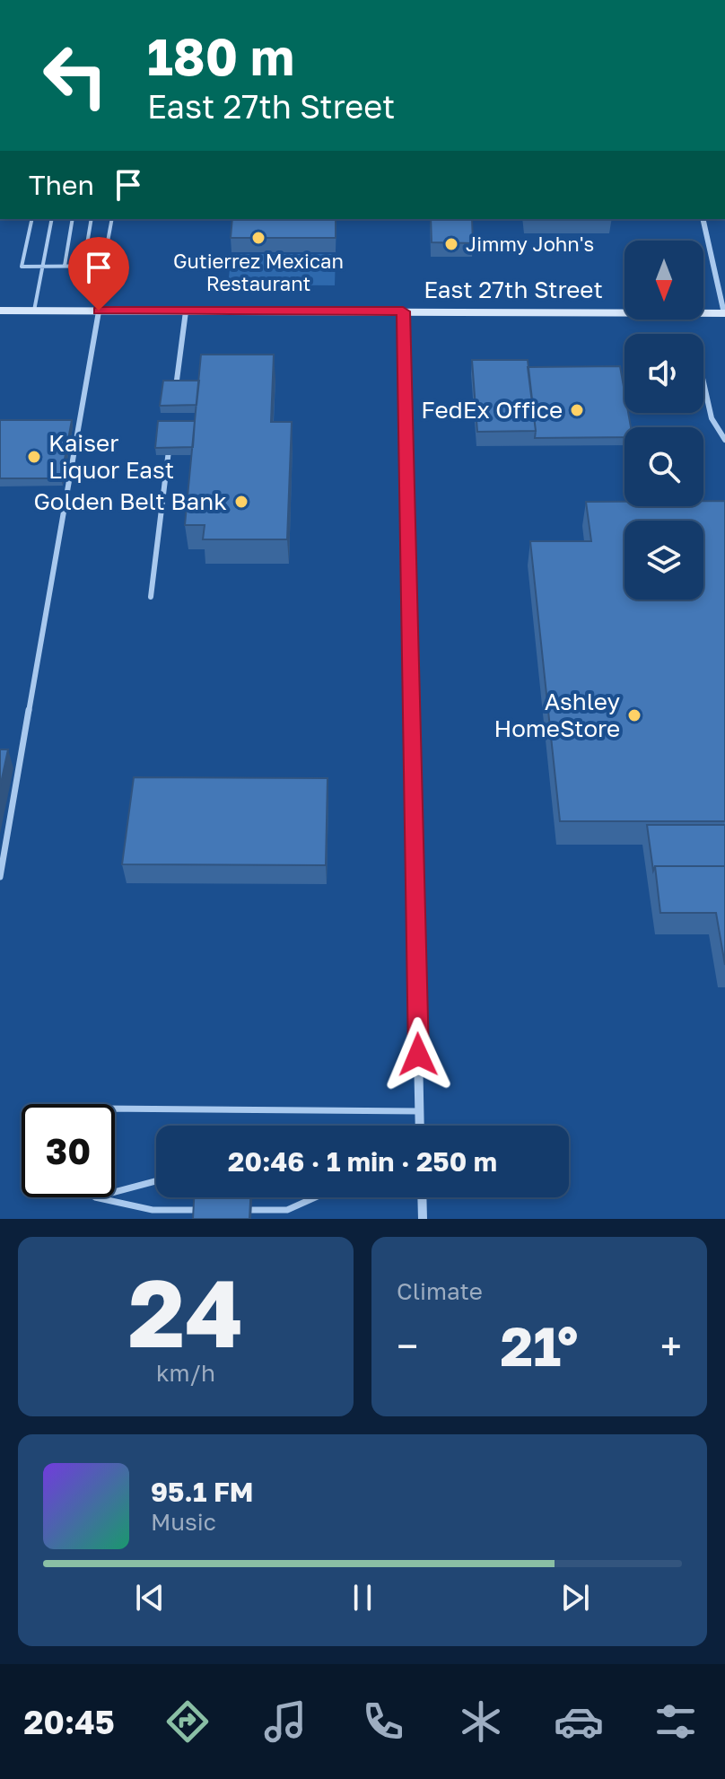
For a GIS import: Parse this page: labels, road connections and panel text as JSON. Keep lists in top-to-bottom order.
{
  "streets": {
    "main road": ["East 27th Street"]
  },
  "places": [
    "Gutierrez Mexican Restaurant",
    "Jimmy John's",
    "FedEx Office",
    "Kaiser Liquor East",
    "Golden Belt Bank",
    "Ashley HomeStore"
  ],
  "north": "bottom",
  "page": {
    "turn": ["180 m", "East 27th Street"],
    "then": "Then",
    "limit": "30",
    "trip": "20:46 · 1 min · 250 m",
    "tile": [
      ["24", "km/h"],
      "Climate"
    ],
    "heat": ["−", "21°", "+"],
    "song": ["95.1 FM", "Music"],
    "tabs": "20:45"
  }
}
